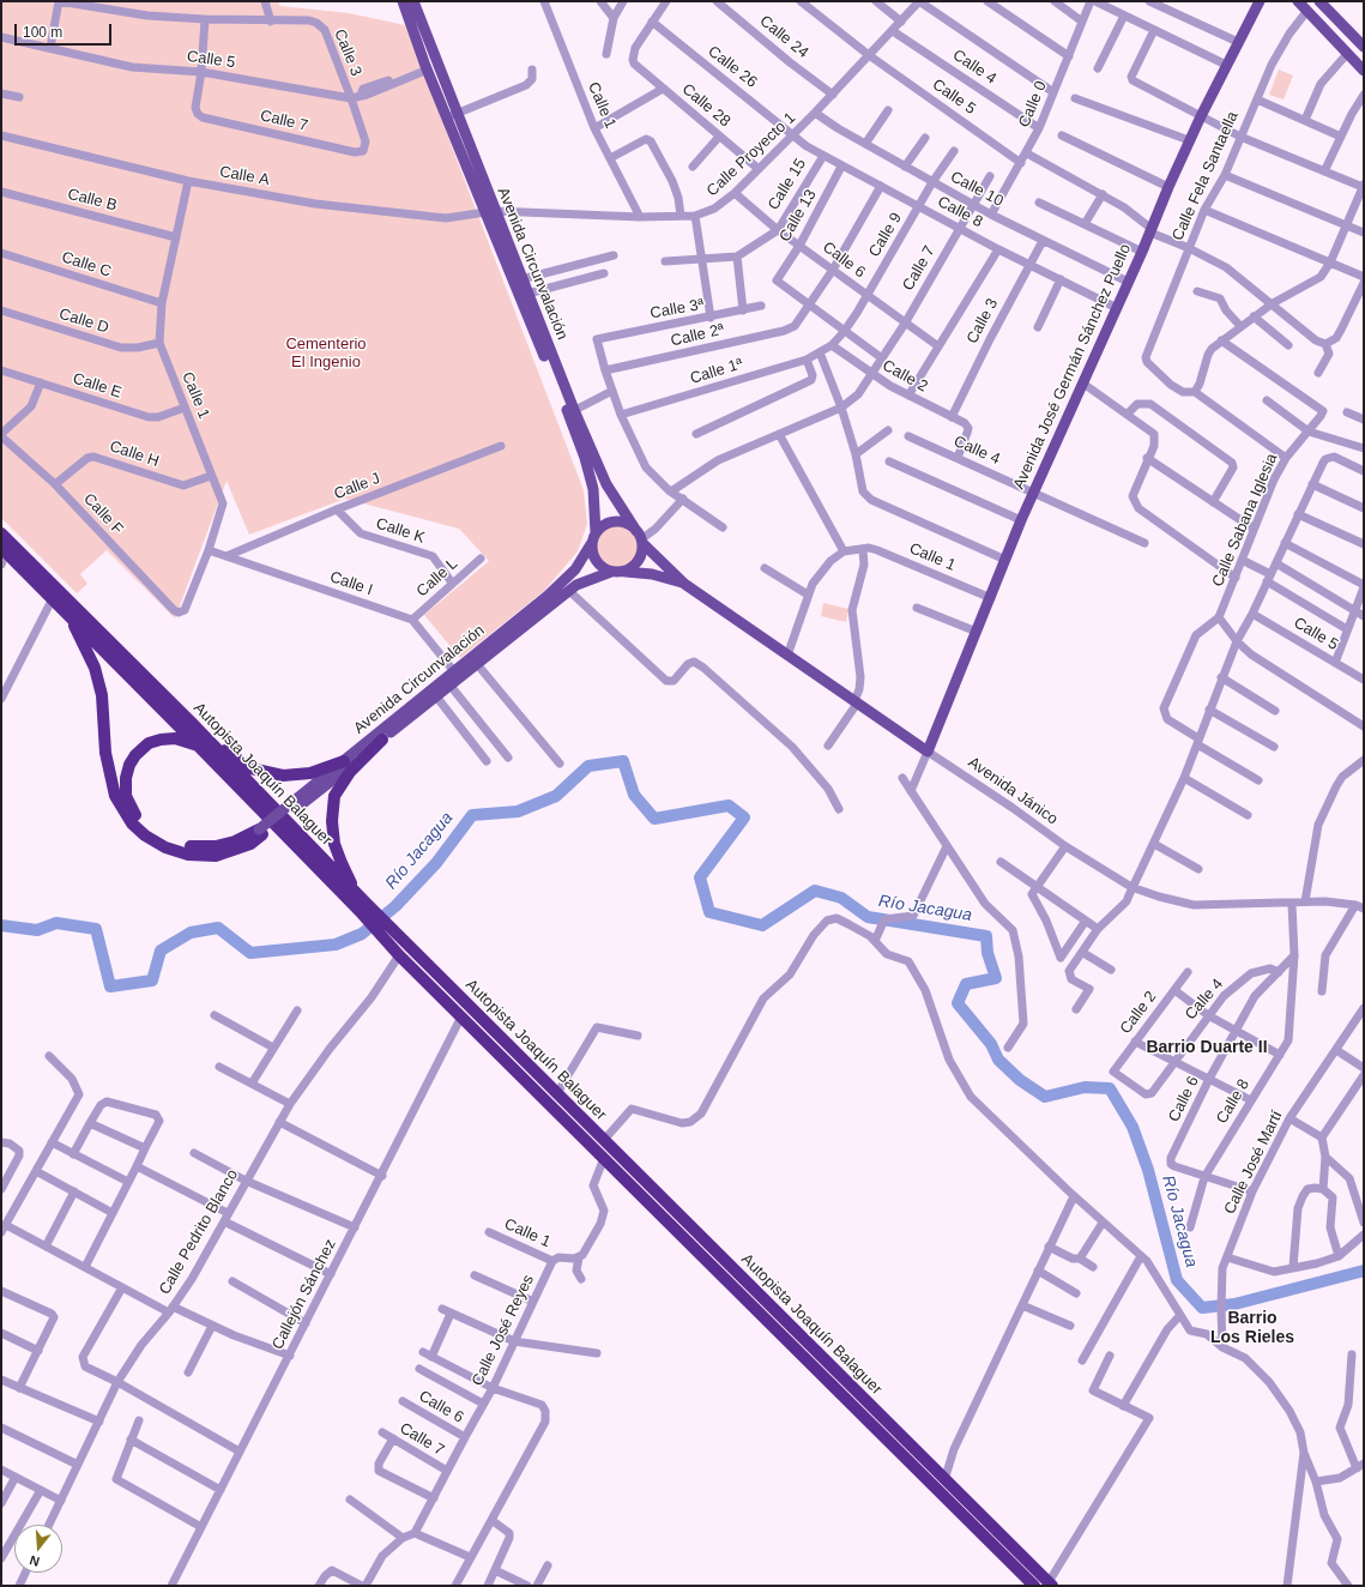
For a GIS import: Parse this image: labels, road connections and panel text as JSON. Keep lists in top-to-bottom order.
{
  "streets": {
    "highway": ["Autopista Joaquín Balaguer"],
    "main road": ["Avenida Circunvalación", "Avenida José Germán Sánchez Puello", "Avenida Jánico"],
    "street": [
      "Calle 24",
      "Calle 3",
      "Calle 5",
      "Calle 26",
      "Calle 4",
      "Calle 0",
      "Calle 1",
      "Calle 28",
      "Calle 7",
      "Calle Proyecto 1",
      "Calle A",
      "Calle Fela Santaella",
      "Calle 15",
      "Calle 10",
      "Calle B",
      "Calle 8",
      "Calle 13",
      "Calle 9",
      "Calle 6",
      "Calle C",
      "Calle 3ª",
      "Calle D",
      "Calle 2ª",
      "Calle 1ª",
      "Calle 2",
      "Calle E",
      "Calle H",
      "Calle J",
      "Calle F",
      "Calle Sabana Iglesia",
      "Calle K",
      "Calle L",
      "Calle I",
      "Calle José Martí",
      "Calle Pedrito Blanco",
      "Callejón Sánchez",
      "Calle José Reyes"
    ]
  },
  "crossings": [
    ["Calle 24", "Calle Proyecto 1"],
    ["Calle 3", "Calle 5"],
    ["Calle 3", "Calle 7"],
    ["Calle 3", "Calle 10"],
    ["Calle 3", "Calle 8"],
    ["Calle 3", "Calle 2"],
    ["Calle 5", "Calle 0"],
    ["Calle 5", "Calle 7"],
    ["Calle 5", "Calle Proyecto 1"],
    ["Calle 26", "Calle 28"],
    ["Calle 26", "Calle Proyecto 1"],
    ["Calle 26", "Calle 8"],
    ["Calle 4", "Calle 0"],
    ["Calle 4", "Calle Proyecto 1"],
    ["Calle 4", "Calle 6"],
    ["Calle 4", "Avenida José Germán Sánchez Puello"],
    ["Calle 4", "Calle 2"],
    ["Calle 0", "Calle 10"],
    ["Calle 1", "Calle Proyecto 1"],
    ["Calle 1", "Calle A"],
    ["Calle 1", "Calle B"],
    ["Calle 1", "Calle C"],
    ["Calle 1", "Calle D"],
    ["Calle 1", "Avenida José Germán Sánchez Puello"],
    ["Calle 1", "Calle E"],
    ["Calle 1", "Calle H"],
    ["Calle 1", "Calle F"],
    ["Calle 1", "Calle I"],
    ["Calle 1", "Calle José Reyes"],
    ["Calle 28", "Calle Proyecto 1"],
    ["Calle 7", "Calle 10"],
    ["Calle 7", "Calle 8"],
    ["Calle 7", "Calle 6"],
    ["Calle 7", "Calle 2"],
    ["Calle 7", "Calle José Reyes"],
    ["Calle Proyecto 1", "Calle A"],
    ["Calle Proyecto 1", "Calle 10"],
    ["Calle Proyecto 1", "Calle 8"],
    ["Calle Proyecto 1", "Calle 6"],
    ["Calle Proyecto 1", "Avenida Circunvalación"],
    ["Calle A", "Avenida Circunvalación"],
    ["Calle 15", "Calle 8"],
    ["Calle 15", "Calle 6"],
    ["Calle 10", "Calle 9"],
    ["Calle 10", "Avenida José Germán Sánchez Puello"],
    ["Calle 8", "Calle 13"],
    ["Calle 8", "Calle 9"],
    ["Calle 8", "Calle 6"],
    ["Calle 8", "Avenida José Germán Sánchez Puello"],
    ["Calle 8", "Avenida Jánico"],
    ["Calle 13", "Calle 6"],
    ["Calle 13", "Calle 2ª"],
    ["Calle 9", "Calle 6"],
    ["Calle 9", "Calle 1ª"],
    ["Calle 9", "Calle 2"],
    ["Calle 6", "Calle José Reyes"],
    ["Avenida Circunvalación", "Avenida Jánico"],
    ["Calle 3ª", "Calle 2ª"],
    ["Avenida José Germán Sánchez Puello", "Avenida Jánico"],
    ["Calle H", "Calle F"],
    ["Calle J", "Calle K"],
    ["Calle J", "Calle I"],
    ["Calle K", "Calle L"],
    ["Calle L", "Calle I"],
    ["Autopista Joaquín Balaguer", "Calle Pedrito Blanco"],
    ["Autopista Joaquín Balaguer", "Callejón Sánchez"]
  ],
  "districts": ["Barrio Duarte II", "Barrio Los Rieles"],
  "water": ["Río Jacagua"],
  "parks": ["Cementerio El Ingenio"],
  "scale_bar": "100 m",
  "north": "bottom"
}
